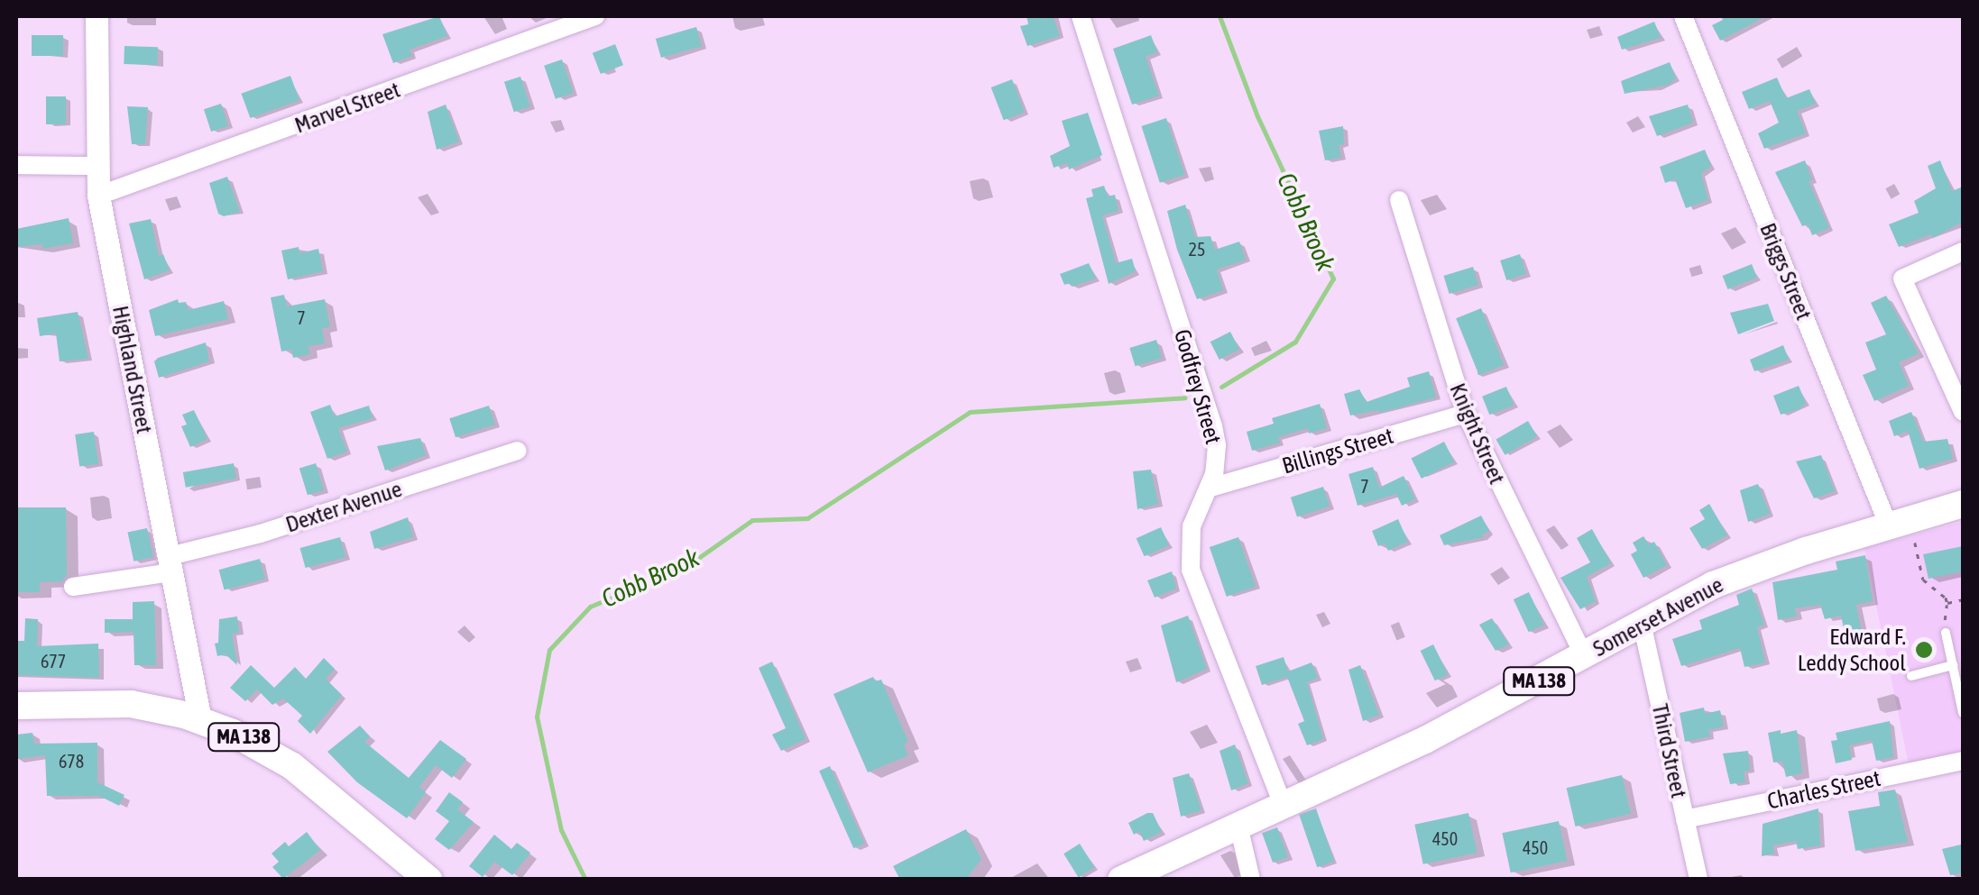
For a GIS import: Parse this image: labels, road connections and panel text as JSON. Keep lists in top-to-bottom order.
{
  "streets": {
    "main road": ["Somerset Avenue", "MA 138"],
    "street": [
      "Marvel Street",
      "Briggs Street",
      "Highland Street",
      "Godfrey Street",
      "Knight Street",
      "Billings Street",
      "Dexter Avenue",
      "Third Street",
      "Charles Street"
    ]
  },
  "crossings": [
    ["Marvel Street", "Highland Street"],
    ["Briggs Street", "Somerset Avenue"],
    ["Highland Street", "Dexter Avenue"],
    ["Highland Street", "MA 138"],
    ["Godfrey Street", "Billings Street"],
    ["Godfrey Street", "Somerset Avenue"],
    ["Knight Street", "Billings Street"],
    ["Knight Street", "Somerset Avenue"],
    ["Somerset Avenue", "Third Street"],
    ["Third Street", "Charles Street"]
  ],
  "water": ["Cobb Brook"],
  "places": ["Edward F. Leddy School"],
  "house_numbers": [
    "25",
    "7",
    "7",
    "677",
    "678",
    "450",
    "450"
  ]
}
